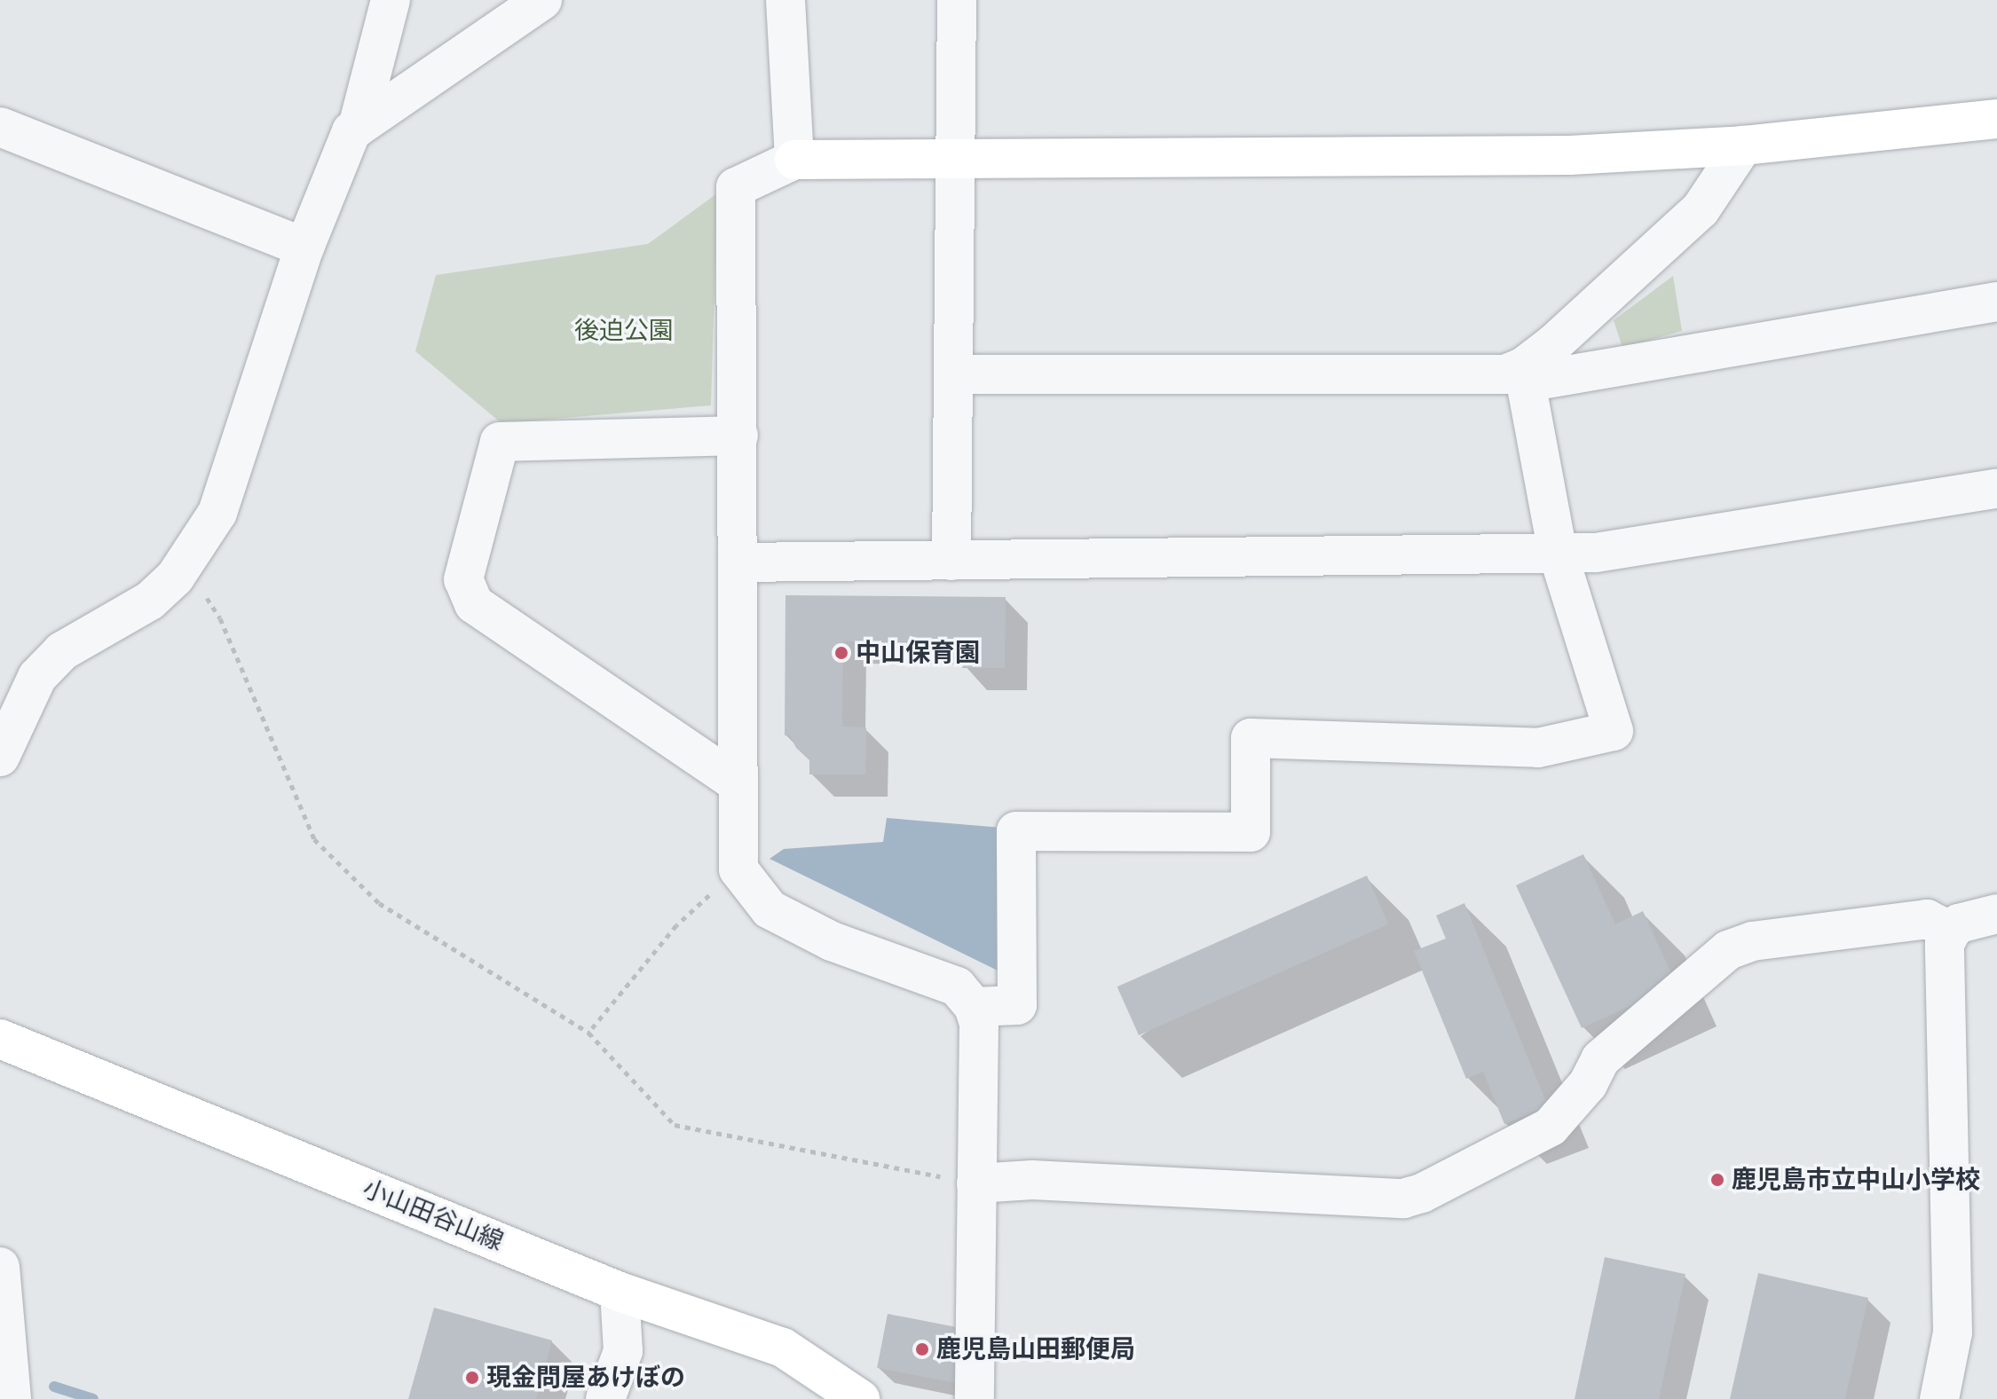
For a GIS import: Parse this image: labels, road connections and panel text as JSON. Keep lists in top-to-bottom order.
{
  "streets": {
    "street": ["小山田谷山線"]
  },
  "parks": ["後迫公園"],
  "places": [
    "中山保育園",
    "鹿児島市立中山小学校",
    "鹿児島山田郵便局",
    "現金問屋あけぼの"
  ]
}
